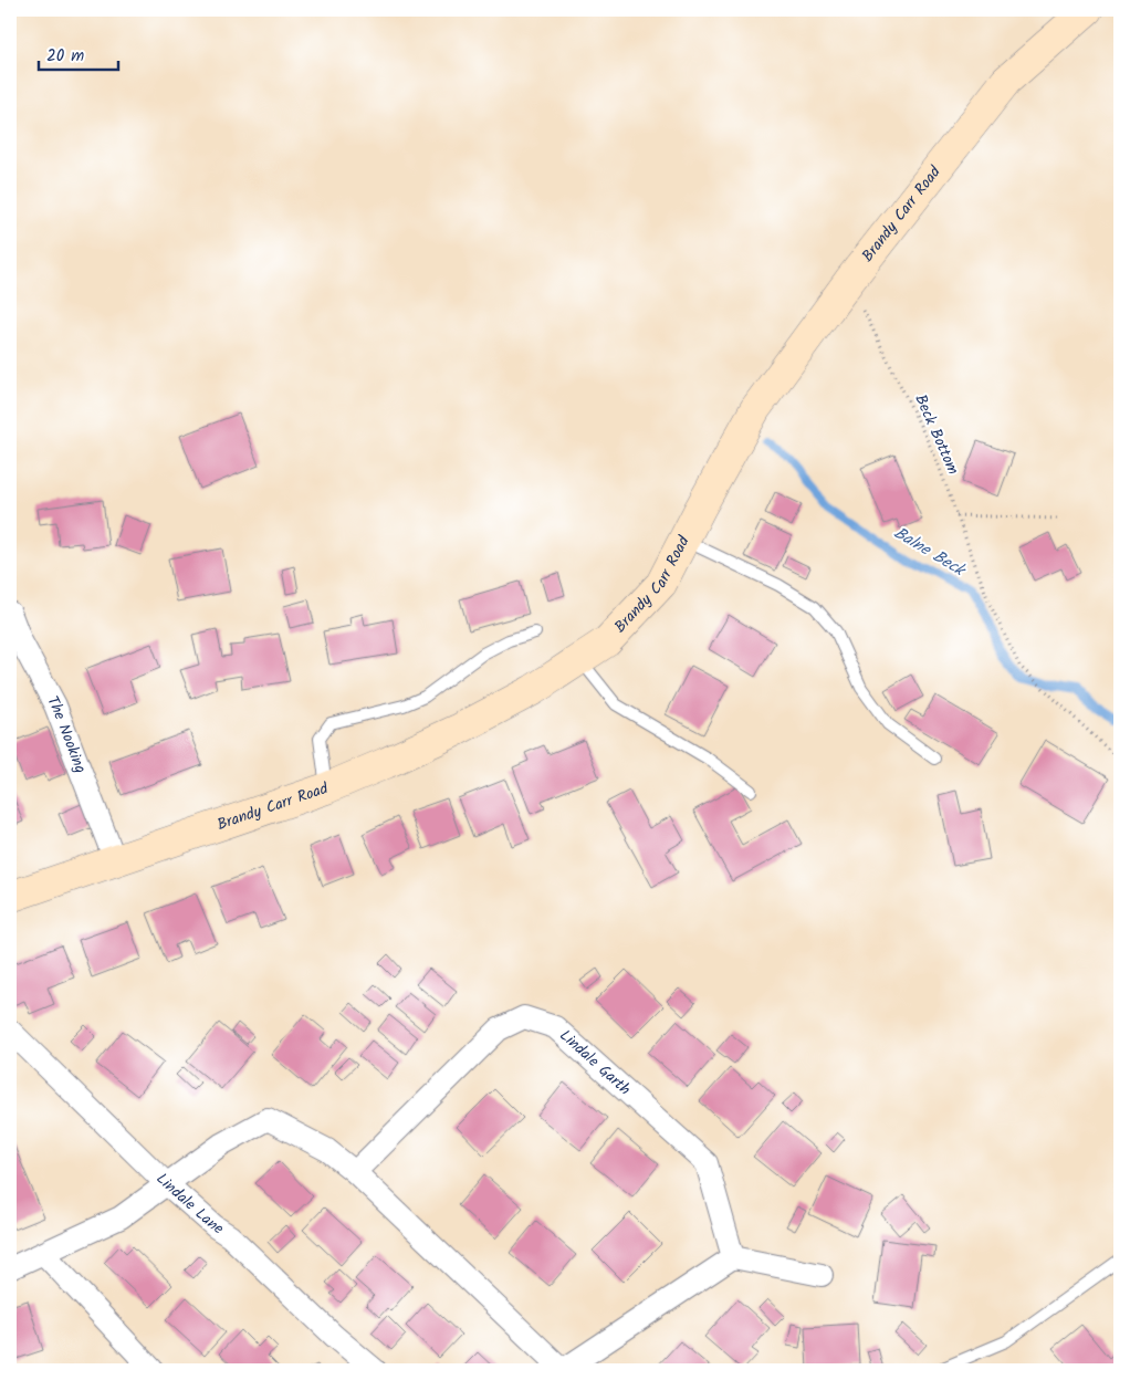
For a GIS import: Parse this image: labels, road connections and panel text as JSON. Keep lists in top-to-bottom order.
{
  "streets": {
    "street": [
      "Brandy Carr Road",
      "The Nooking",
      "Lindale Garth",
      "Lindale Lane"
    ],
    "path": ["Beck Bottom"]
  },
  "crossings": [
    ["Brandy Carr Road", "Beck Bottom"],
    ["Brandy Carr Road", "The Nooking"]
  ],
  "water": ["Balne Beck"],
  "scale_bar": "20 m"
}
